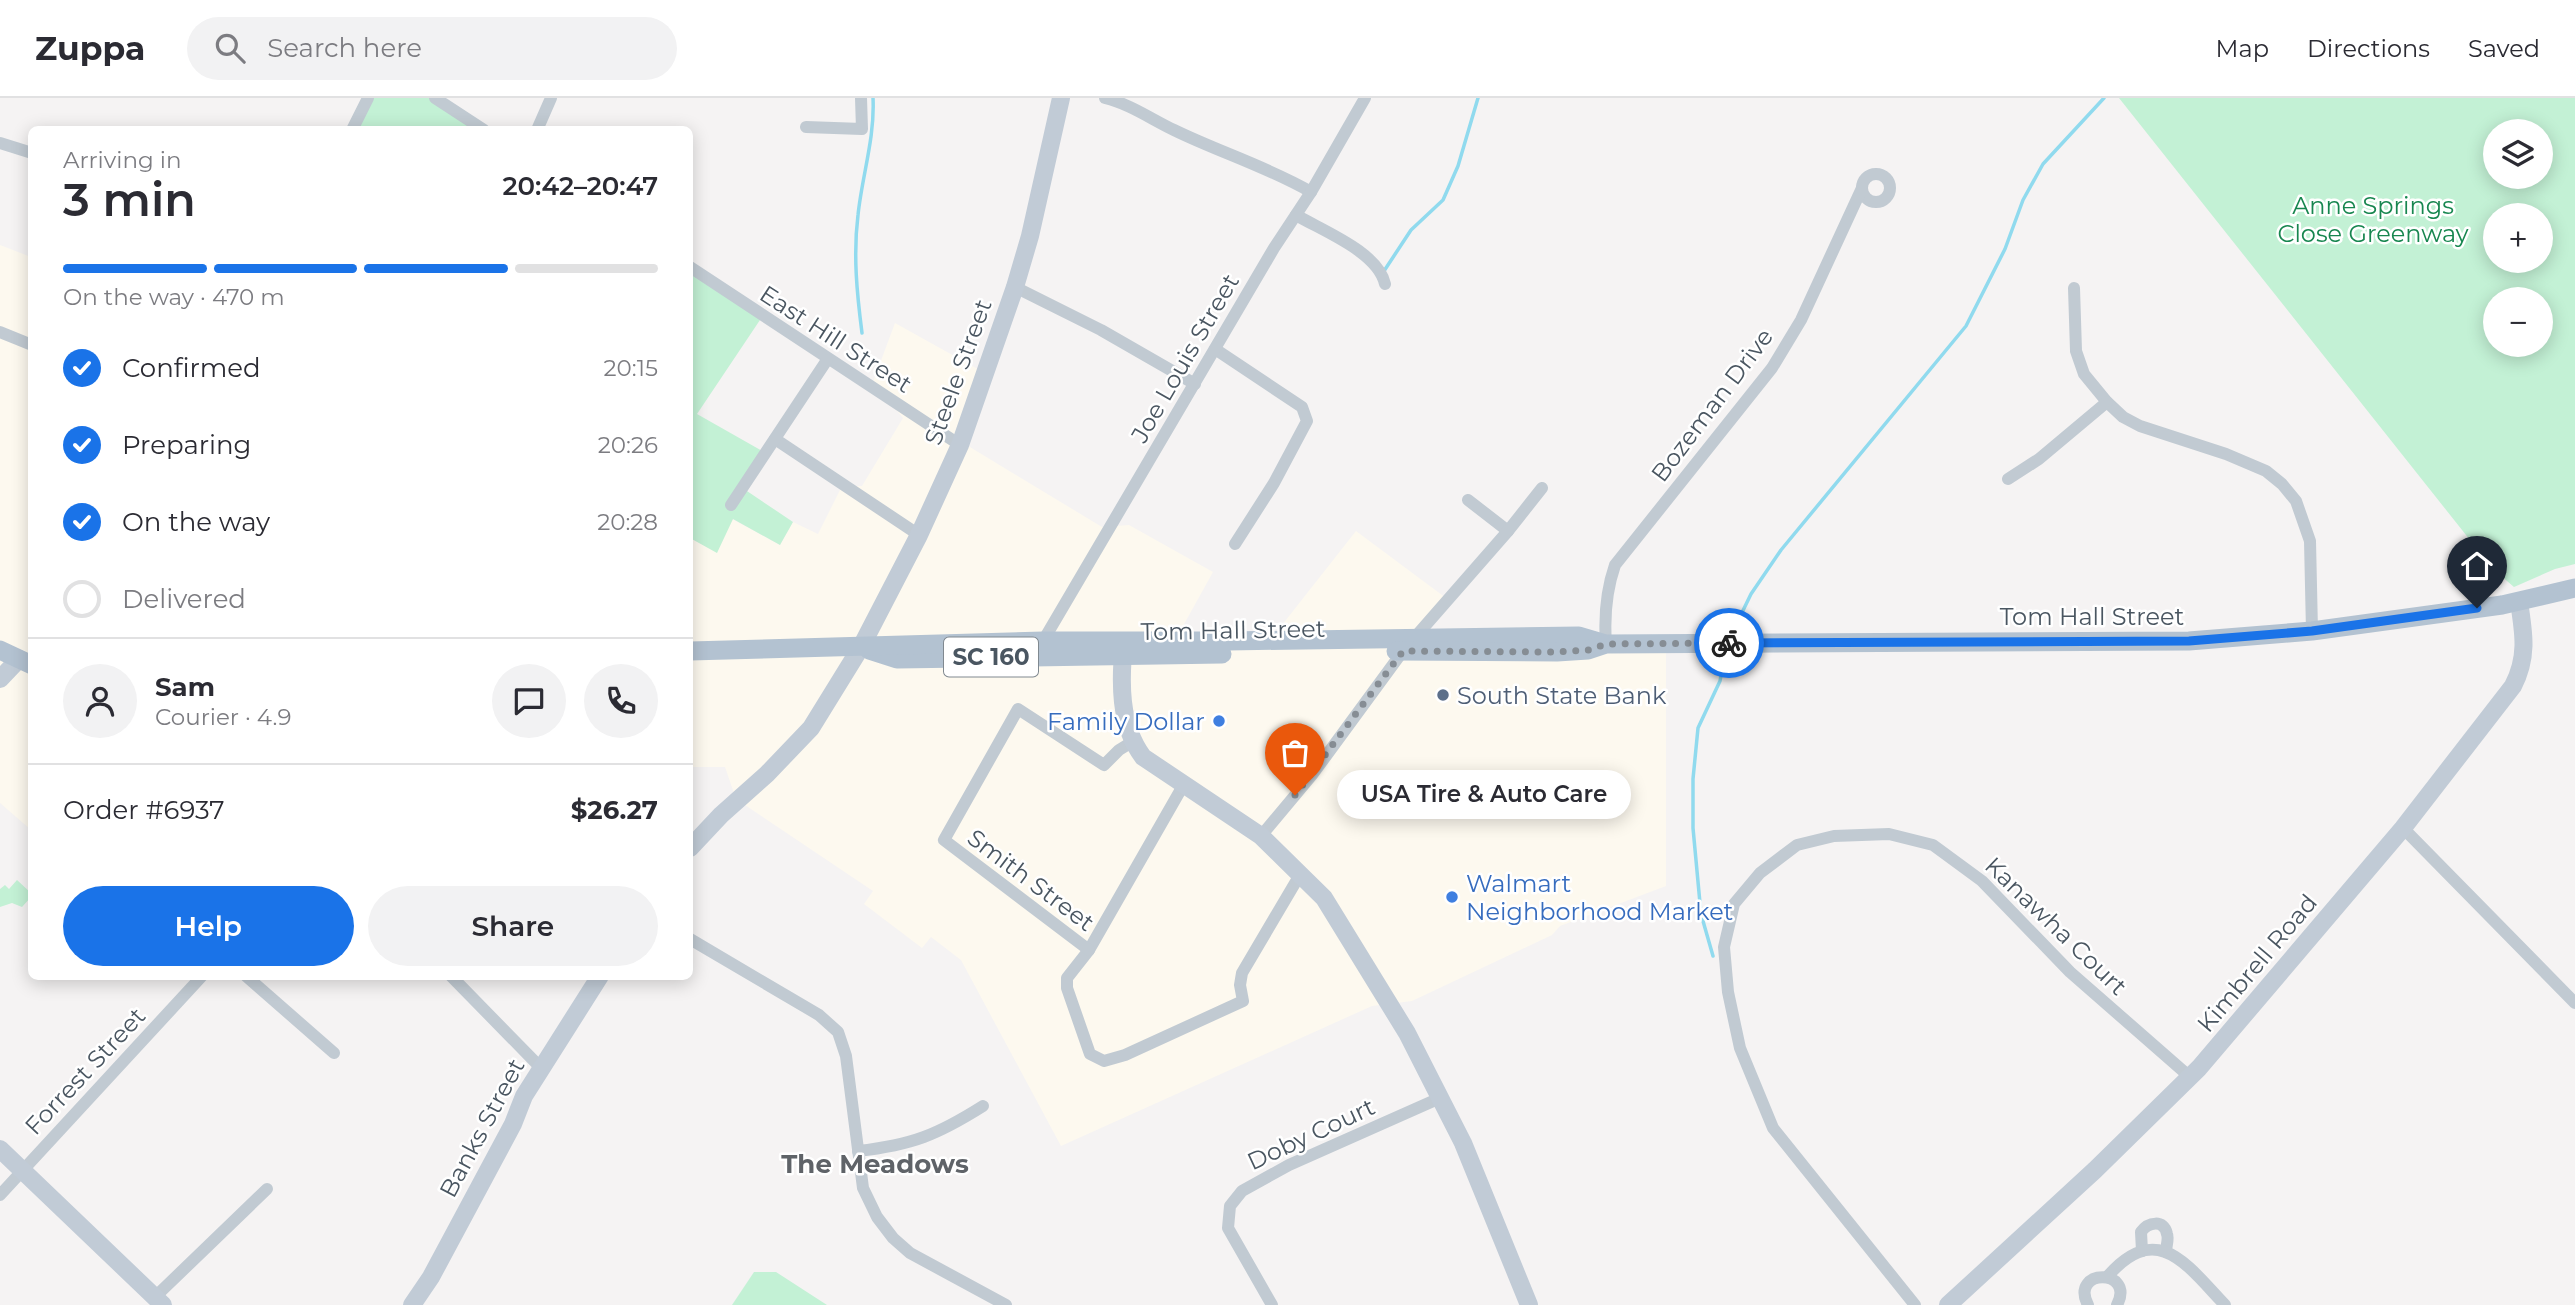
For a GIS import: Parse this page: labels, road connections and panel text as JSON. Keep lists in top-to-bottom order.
{
  "streets": {
    "main road": ["Tom Hall Street", "SC 160"],
    "street": [
      "East Hill Street",
      "Joe Louis Street",
      "Steele Street",
      "Bozeman Drive",
      "Smith Street",
      "Kanawha Court",
      "Kimbrell Road",
      "Forrest Street",
      "Banks Street",
      "Doby Court"
    ]
  },
  "crossings": [
    ["East Hill Street", "Steele Street"],
    ["Joe Louis Street", "Tom Hall Street"],
    ["Steele Street", "Tom Hall Street"],
    ["Bozeman Drive", "Tom Hall Street"],
    ["Tom Hall Street", "Kimbrell Road"],
    ["Kanawha Court", "Kimbrell Road"]
  ],
  "districts": ["The Meadows"],
  "parks": ["Anne Springs Close Greenway"],
  "places": [
    "South State Bank",
    "Family Dollar",
    "USA Tire & Auto Care",
    "Walmart Neighborhood Market"
  ],
  "page": {
    "header": "Zuppa",
    "search": "Search here",
    "nav": ["Map", "Directions", "Saved"],
    "map_buttons": ["+", "−"],
    "heading": ["3 min", "Arriving in", "20:42–20:47"],
    "panel": [
      "Sam",
      "Courier · 4.9",
      "Order #6937",
      "$26.27"
    ],
    "bar": "On the way · 470 m",
    "list": [
      ["Confirmed", "20:15"],
      ["Preparing", "20:26"],
      ["On the way", "20:28"],
      "Delivered"
    ],
    "bubble": "USA Tire & Auto Care",
    "buttons": ["Help", "Share"]
  }
}
